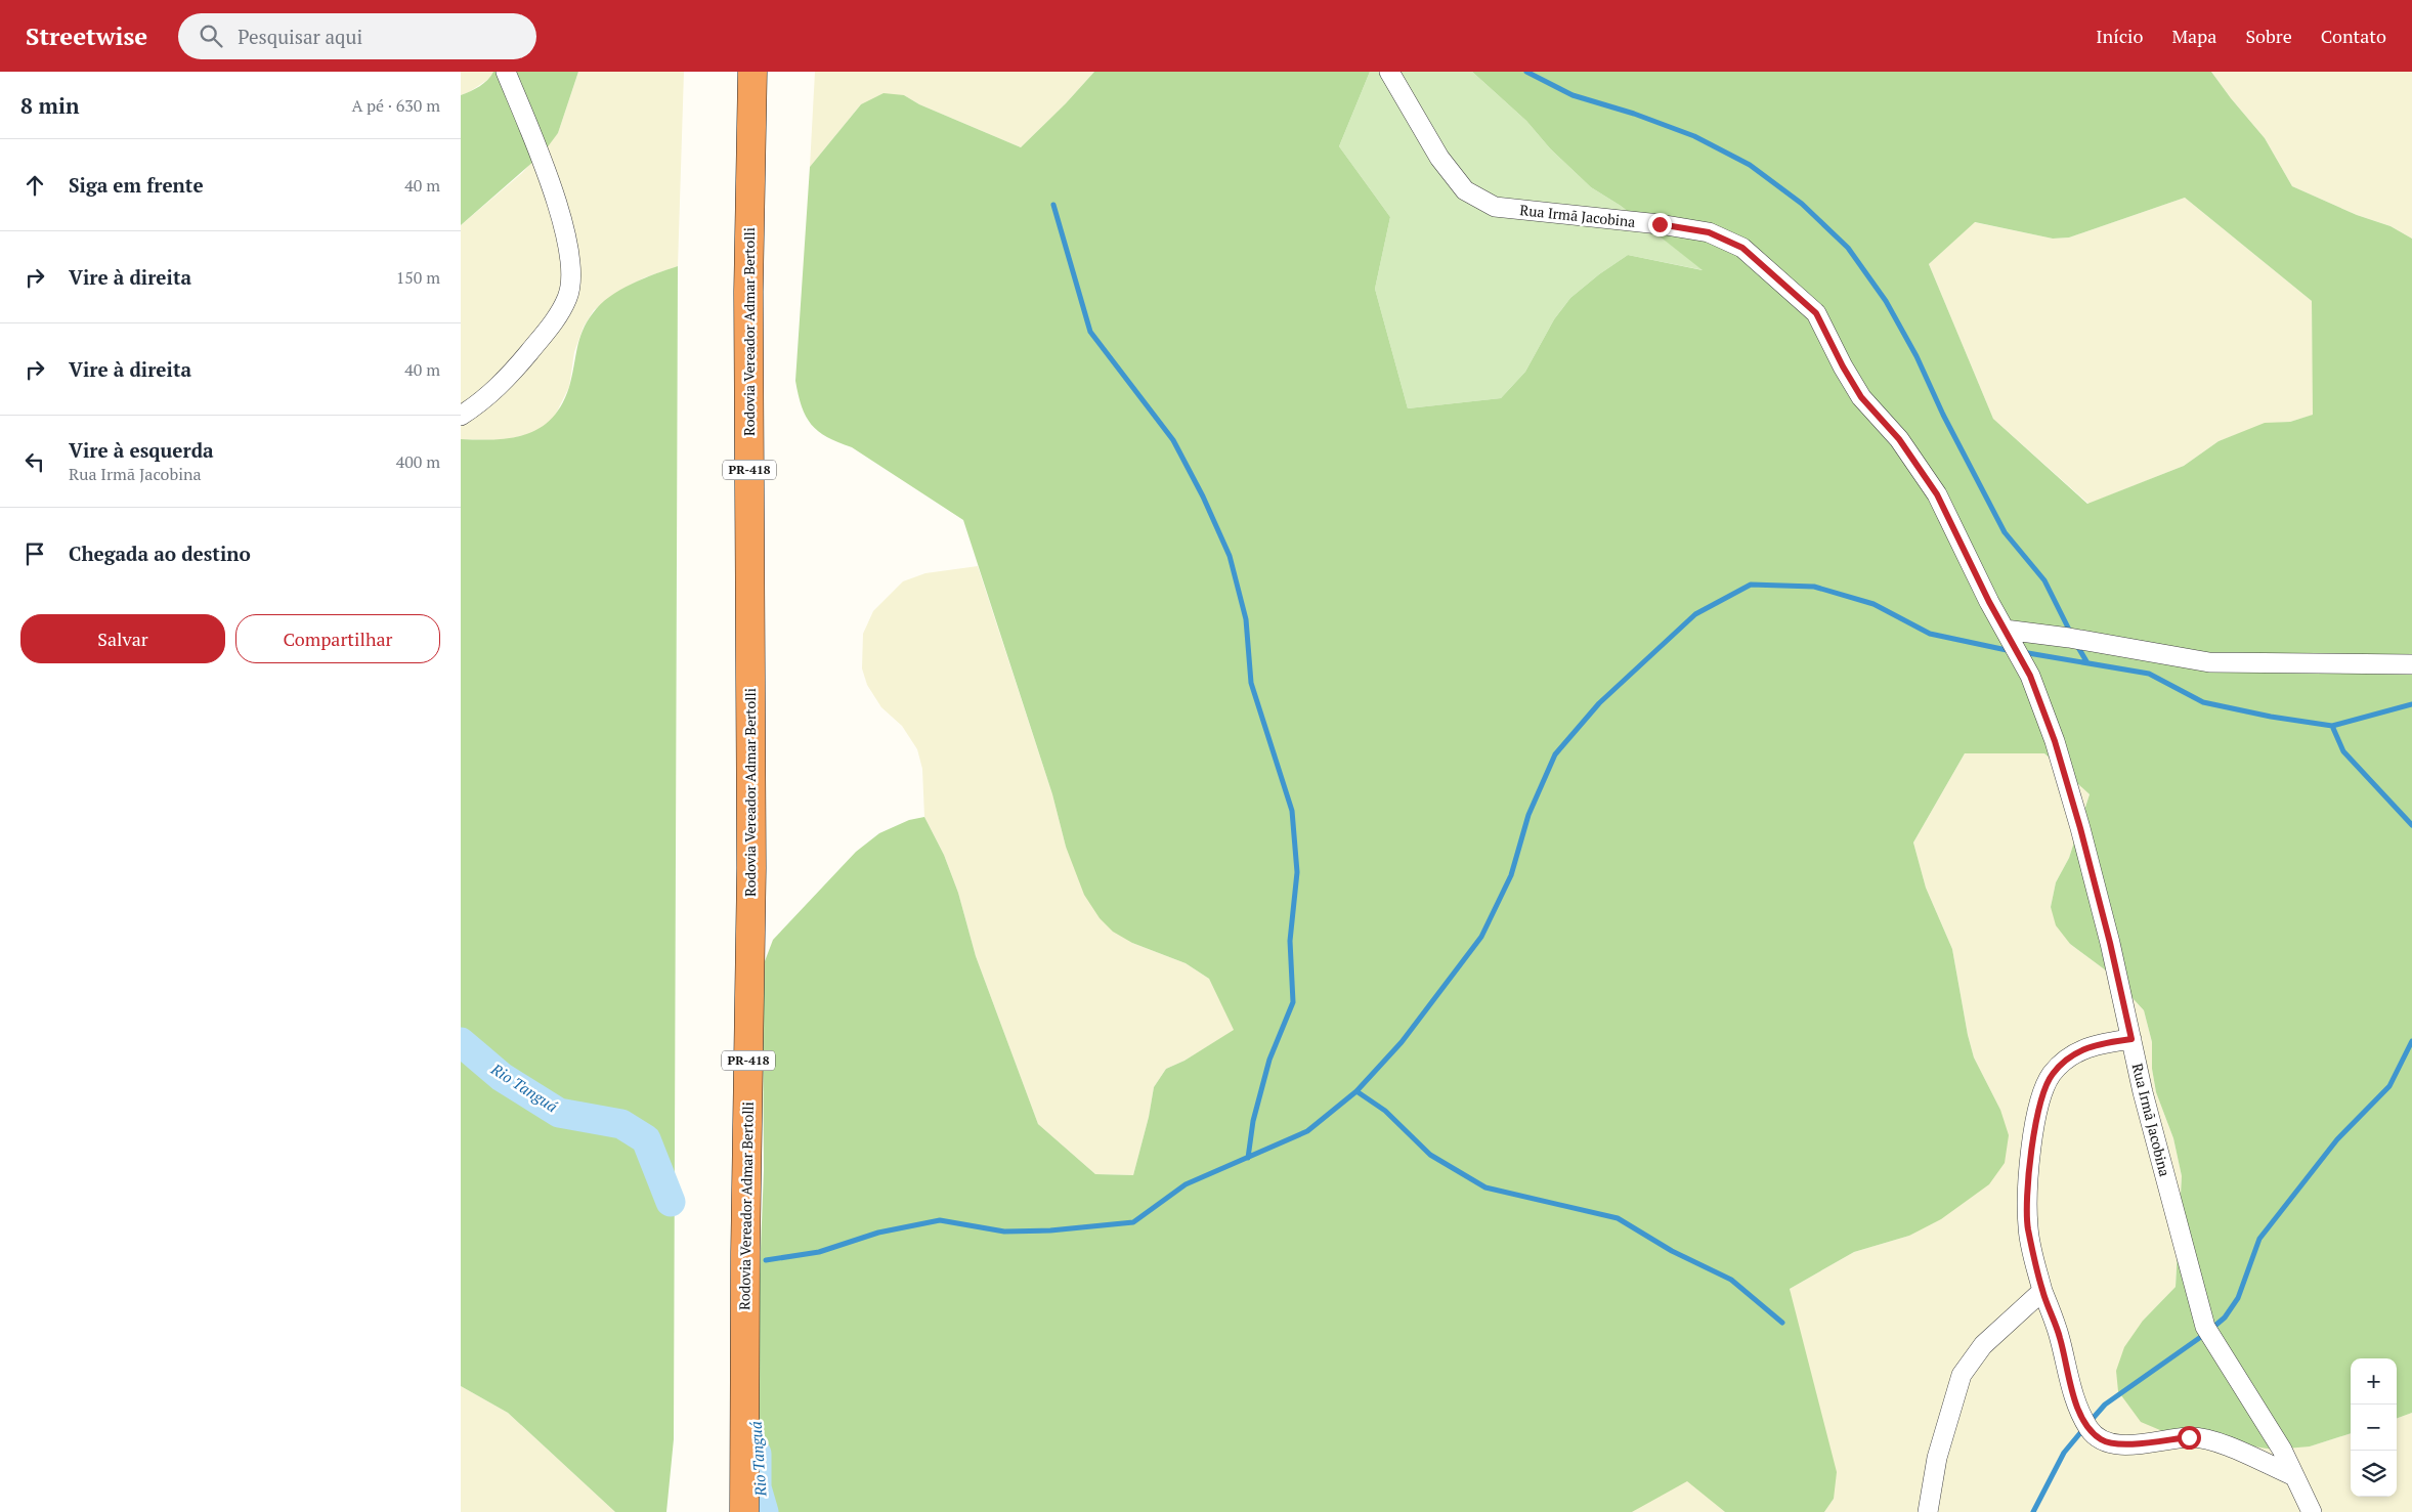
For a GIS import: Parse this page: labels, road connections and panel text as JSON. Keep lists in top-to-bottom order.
{
  "streets": {
    "highway": ["Rodovia Vereador Admar Bertolli", "PR-418"],
    "street": ["Rua Irmã Jacobina"]
  },
  "water": ["Rio Tanguá"],
  "page": {
    "header": "Streetwise",
    "search": "Pesquisar aqui",
    "nav": [
      "Início",
      "Mapa",
      "Sobre",
      "Contato"
    ],
    "heading": ["8 min", "A pé · 630 m"],
    "list": [
      ["Siga em frente", "40 m"],
      ["Vire à direita", "150 m"],
      ["Vire à direita", "40 m"],
      ["Vire à esquerda", "Rua Irmã Jacobina", "400 m"],
      "Chegada ao destino"
    ],
    "buttons": ["Salvar", "Compartilhar"],
    "map_buttons": ["+", "−"]
  }
}
